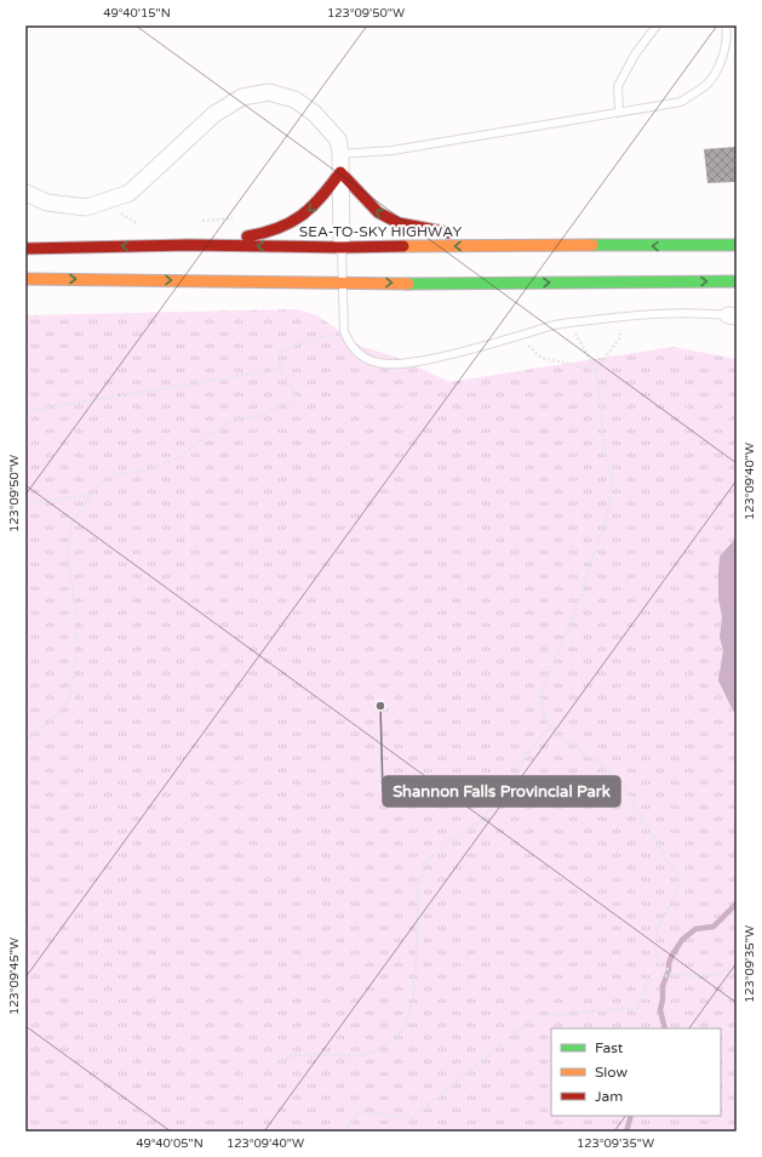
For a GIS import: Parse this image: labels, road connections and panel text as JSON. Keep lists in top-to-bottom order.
{
  "streets": {
    "highway": ["SEA-TO-SKY HIGHWAY"]
  },
  "places": ["Shannon Falls Provincial Park"],
  "legend": ["Fast", "Slow", "Jam"],
  "coordinates": [
    "49°40'15\"N",
    "123°09'50\"W",
    "123°09'40\"W",
    "123°09'35\"W",
    "123°09'45\"W",
    "49°40'05\"N"
  ]
}
